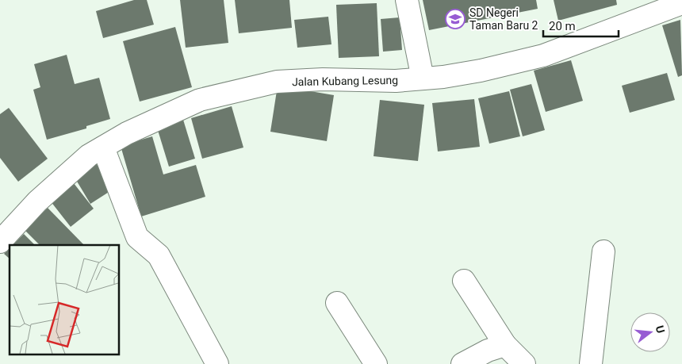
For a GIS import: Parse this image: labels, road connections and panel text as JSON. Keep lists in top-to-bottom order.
{
  "streets": {
    "street": ["Jalan Kubang Lesung"]
  },
  "places": {
    "school or university": ["SD Negeri Taman Baru 2"]
  },
  "scale_bar": "20 m",
  "north": "right"
}
